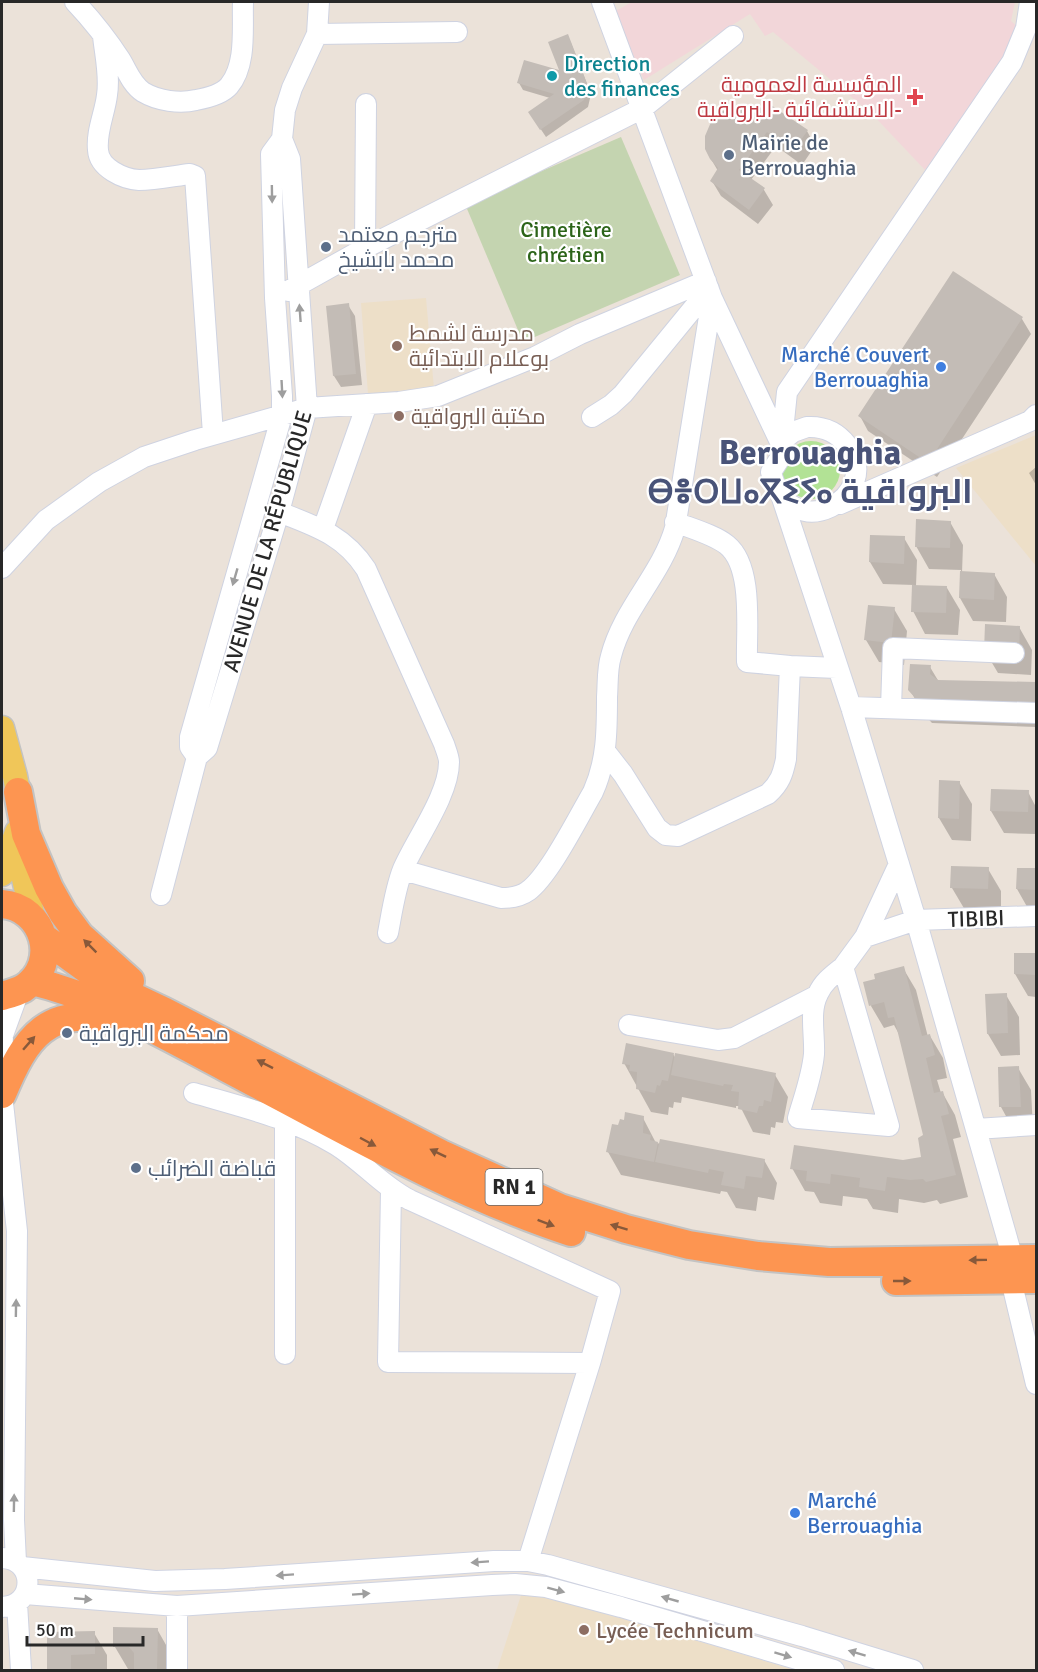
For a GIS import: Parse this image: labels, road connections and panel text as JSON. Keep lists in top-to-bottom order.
{
  "streets": {
    "highway": ["RN 1"],
    "street": ["AVENUE DE LA RÉPUBLIQUE", "TIBIBI"]
  },
  "districts": ["Berrouaghia ⴱⴻⵔⵡⴰⴳⵉⵢⴰ البرواقية"],
  "parks": ["Cimetière chrétien"],
  "places": {
    "other": [
      "Direction des finances",
      "Mairie de Berrouaghia",
      "مترجم معتمد محمد بابشيخ",
      "مدرسة لشمط بوعلام الابتدائية",
      "Marché Couvert Berrouaghia",
      "مكتبة البرواقية",
      "محكمة البرواقية",
      "قباضة الضرائب",
      "Marché Berrouaghia",
      "Lycée Technicum"
    ],
    "health": ["المؤسسة العمومية الاستشفائية -البرواقية-"]
  },
  "scale_bar": "50 m"
}
